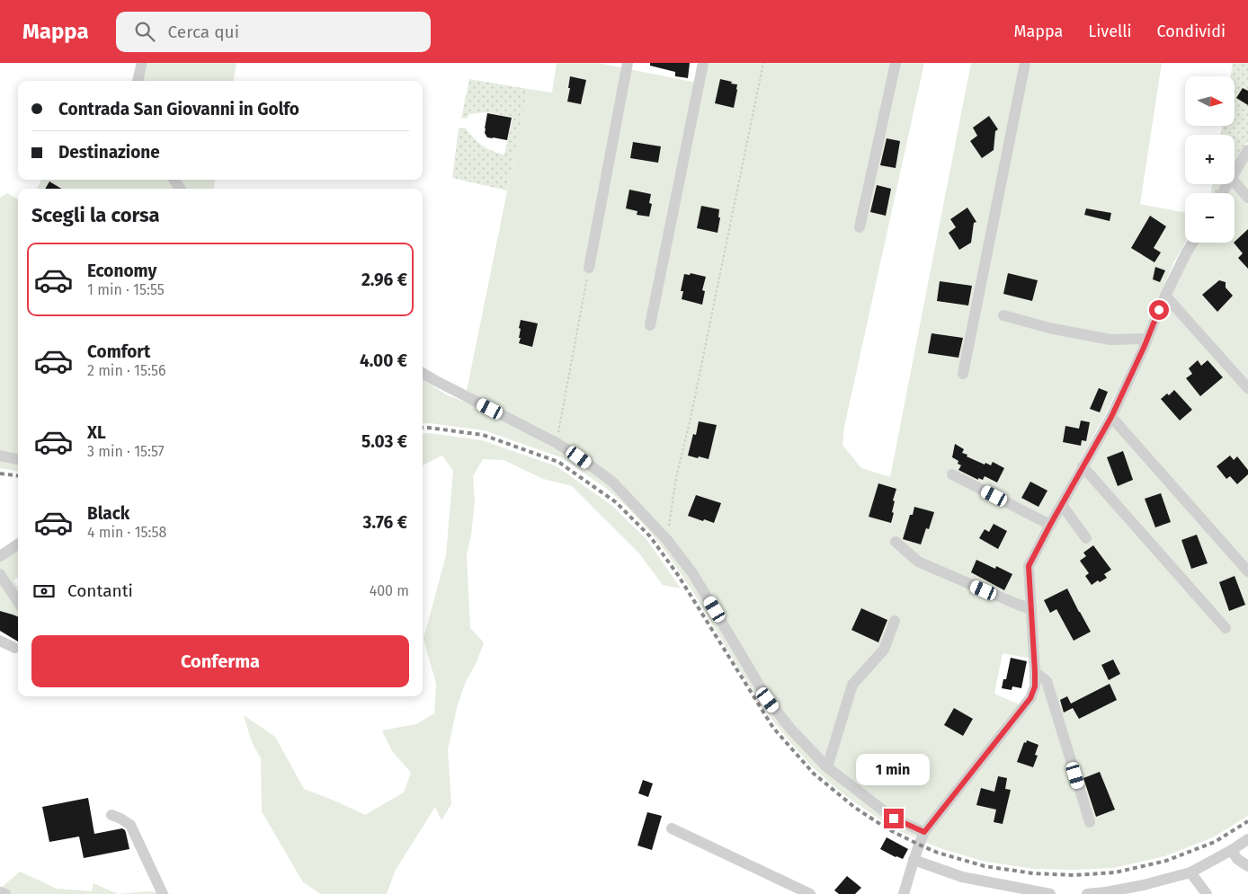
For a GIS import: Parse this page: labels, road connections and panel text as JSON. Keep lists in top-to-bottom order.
{
  "north": "right",
  "page": {
    "header": "Mappa",
    "search": "Cerca qui",
    "nav": ["Mappa", "Livelli", "Condividi"],
    "map_buttons": ["+", "−"],
    "banner": ["Contrada San Giovanni in Golfo", "Destinazione"],
    "heading": "Scegli la corsa",
    "list": [
      {
        "name": "Economy",
        "note": "1 min · 15:55",
        "value": "2.96 €"
      },
      {
        "name": "Comfort",
        "note": "2 min · 15:56",
        "value": "4.00 €"
      },
      {
        "name": "XL",
        "note": "3 min · 15:57",
        "value": "5.03 €"
      },
      {
        "name": "Black",
        "note": "4 min · 15:58",
        "value": "3.76 €"
      }
    ],
    "pay": ["Contanti", "400 m"],
    "buttons": "Conferma",
    "bubble": "1 min"
  }
}
